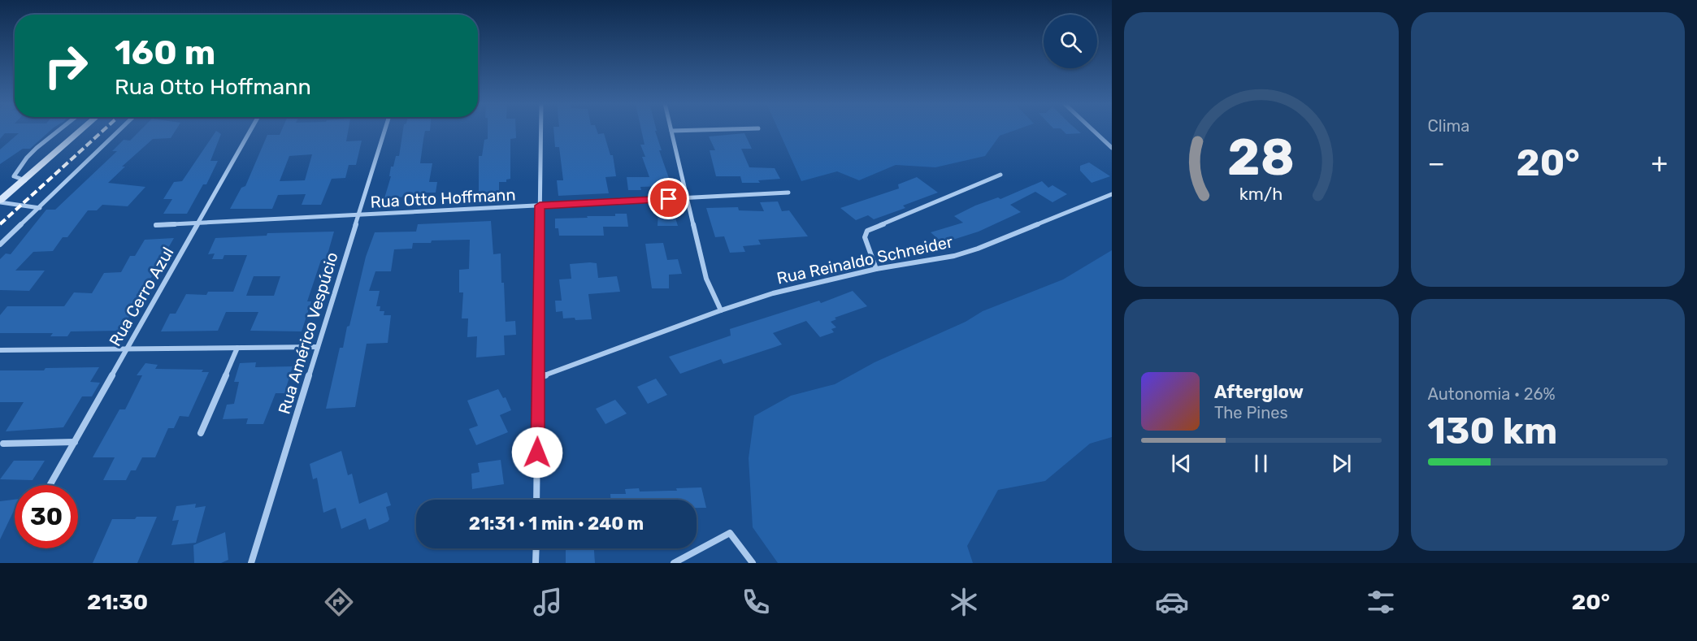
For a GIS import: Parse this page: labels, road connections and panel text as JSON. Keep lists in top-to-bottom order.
{
  "streets": {
    "street": [
      "Rua Otto Hoffmann",
      "Rua Reinaldo Schneider",
      "Rua Cerro Azul",
      "Rua Américo Vespúcio"
    ]
  },
  "crossings": [
    ["Rua Otto Hoffmann", "Rua Cerro Azul"],
    ["Rua Otto Hoffmann", "Rua Américo Vespúcio"]
  ],
  "page": {
    "tile": [
      "Clima",
      ["Autonomia · 26%", "130 km"]
    ],
    "turn": ["160 m", "Rua Otto Hoffmann"],
    "heat": ["−", "20°", "+"],
    "song": ["Afterglow", "The Pines"],
    "limit": "30",
    "trip": "21:31 · 1 min · 240 m",
    "tabs": ["21:30", "20°"],
    "gauge": ["28", "km/h"]
  }
}
